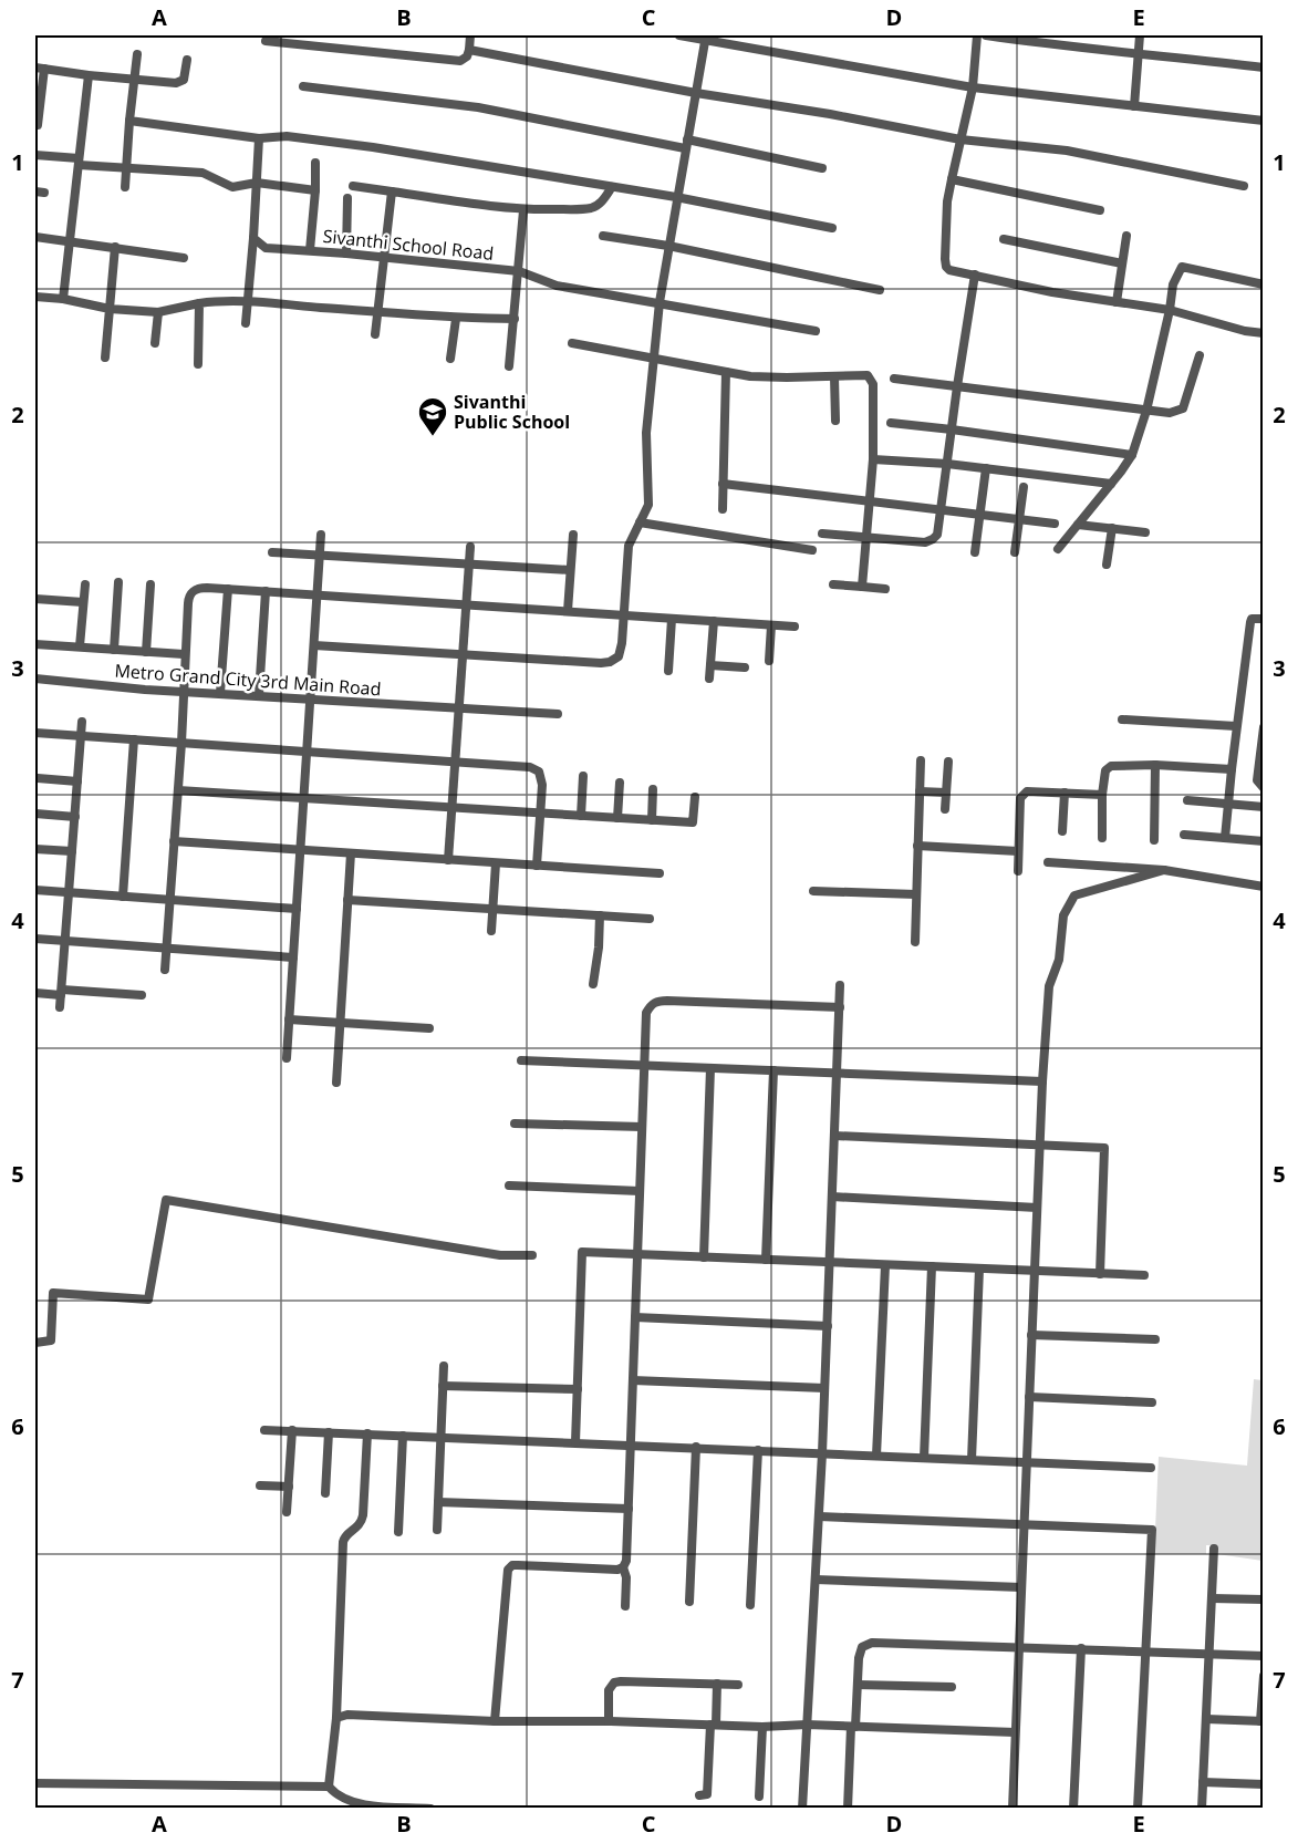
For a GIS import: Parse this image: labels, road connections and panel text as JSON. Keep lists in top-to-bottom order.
{
  "streets": {
    "street": ["Sivanthi School Road", "Metro Grand City 3rd Main Road"]
  },
  "places": {
    "school or university": ["Sivanthi Public School"]
  },
  "grid": {
    "columns": [
      "A",
      "B",
      "C",
      "D",
      "E"
    ],
    "rows": [
      "1",
      "2",
      "3",
      "4",
      "5",
      "6",
      "7"
    ]
  }
}
